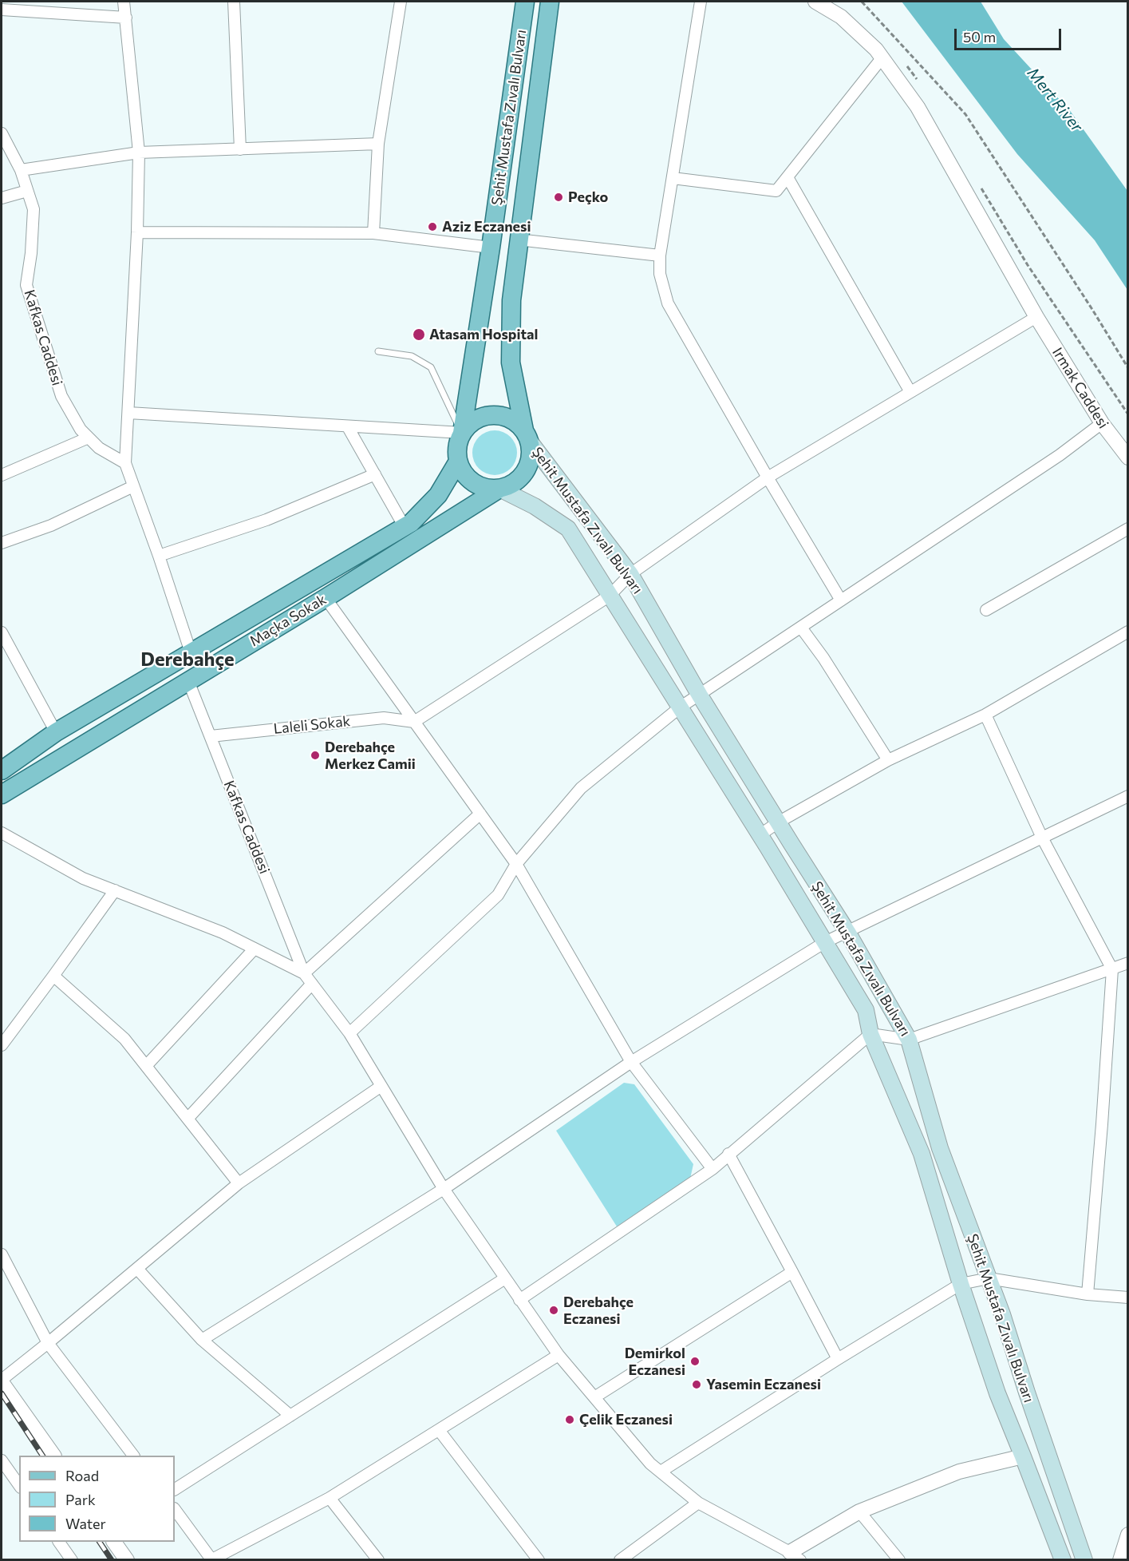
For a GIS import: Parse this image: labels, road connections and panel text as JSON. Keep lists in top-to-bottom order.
{
  "streets": {
    "main road": ["Şehit Mustafa Zıvalı Bulvarı", "Maçka Sokak"],
    "street": ["Kafkas Caddesi", "Irmak Caddesi", "Laleli Sokak"]
  },
  "crossings": [
    ["Şehit Mustafa Zıvalı Bulvarı", "Maçka Sokak"],
    ["Kafkas Caddesi", "Maçka Sokak"],
    ["Kafkas Caddesi", "Laleli Sokak"]
  ],
  "districts": ["Derebahçe"],
  "water": ["Mert River"],
  "places": [
    "Peçko",
    "Aziz Eczanesi",
    "Atasam Hospital",
    "Derebahçe Merkez Camii",
    "Derebahçe Eczanesi",
    "Demirkol Eczanesi",
    "Yasemin Eczanesi",
    "Çelik Eczanesi"
  ],
  "legend": ["Road", "Park", "Water"],
  "scale_bar": "50 m"
}
